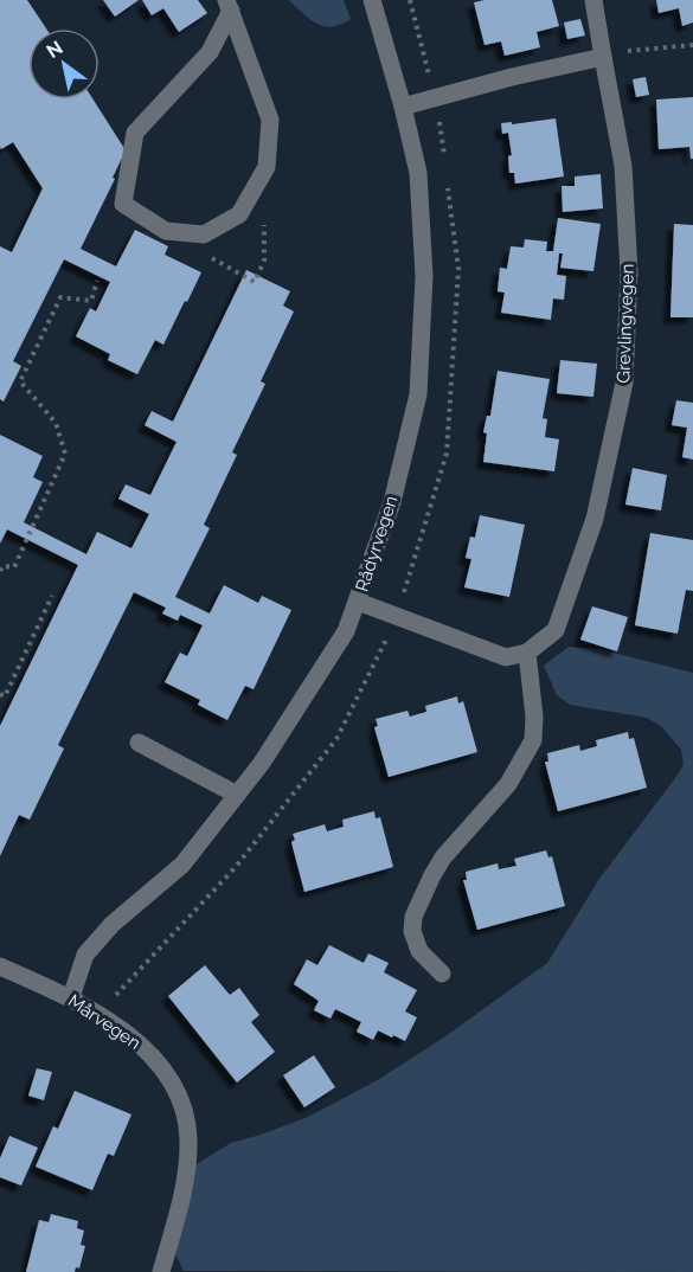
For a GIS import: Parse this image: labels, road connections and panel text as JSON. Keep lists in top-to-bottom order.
{
  "streets": {
    "street": ["Grevlingvegen", "Rådyrvegen", "Mårvegen"]
  },
  "crossings": [
    ["Rådyrvegen", "Mårvegen"]
  ],
  "north": "top left"
}
